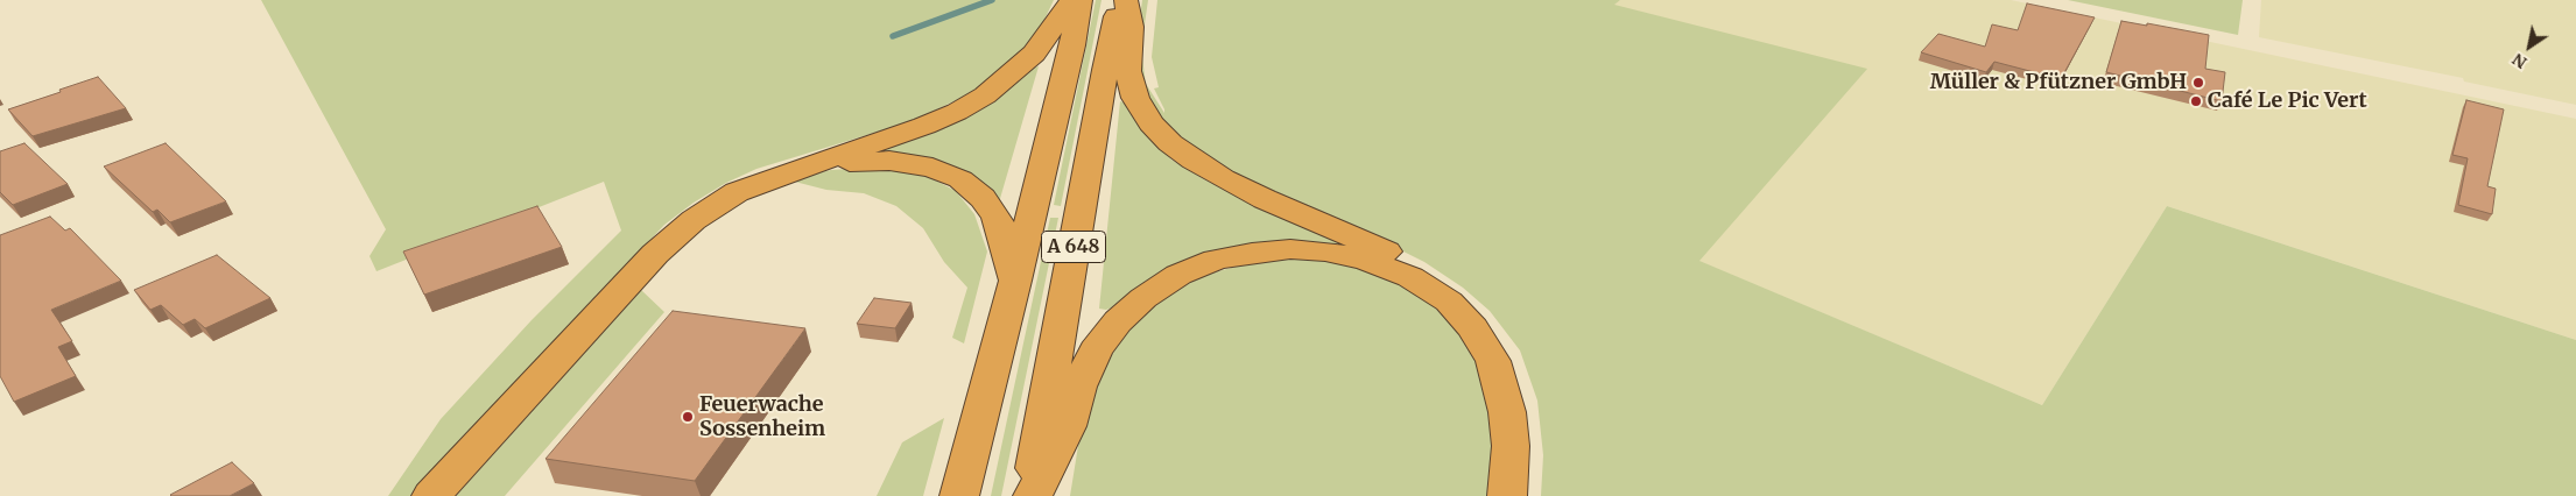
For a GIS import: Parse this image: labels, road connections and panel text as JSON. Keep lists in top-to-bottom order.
{
  "streets": {
    "highway": ["A 648"]
  },
  "places": ["Müller & Pfützner GmbH", "Café Le Pic Vert", "Feuerwache Sossenheim"],
  "north": "bottom left"
}
